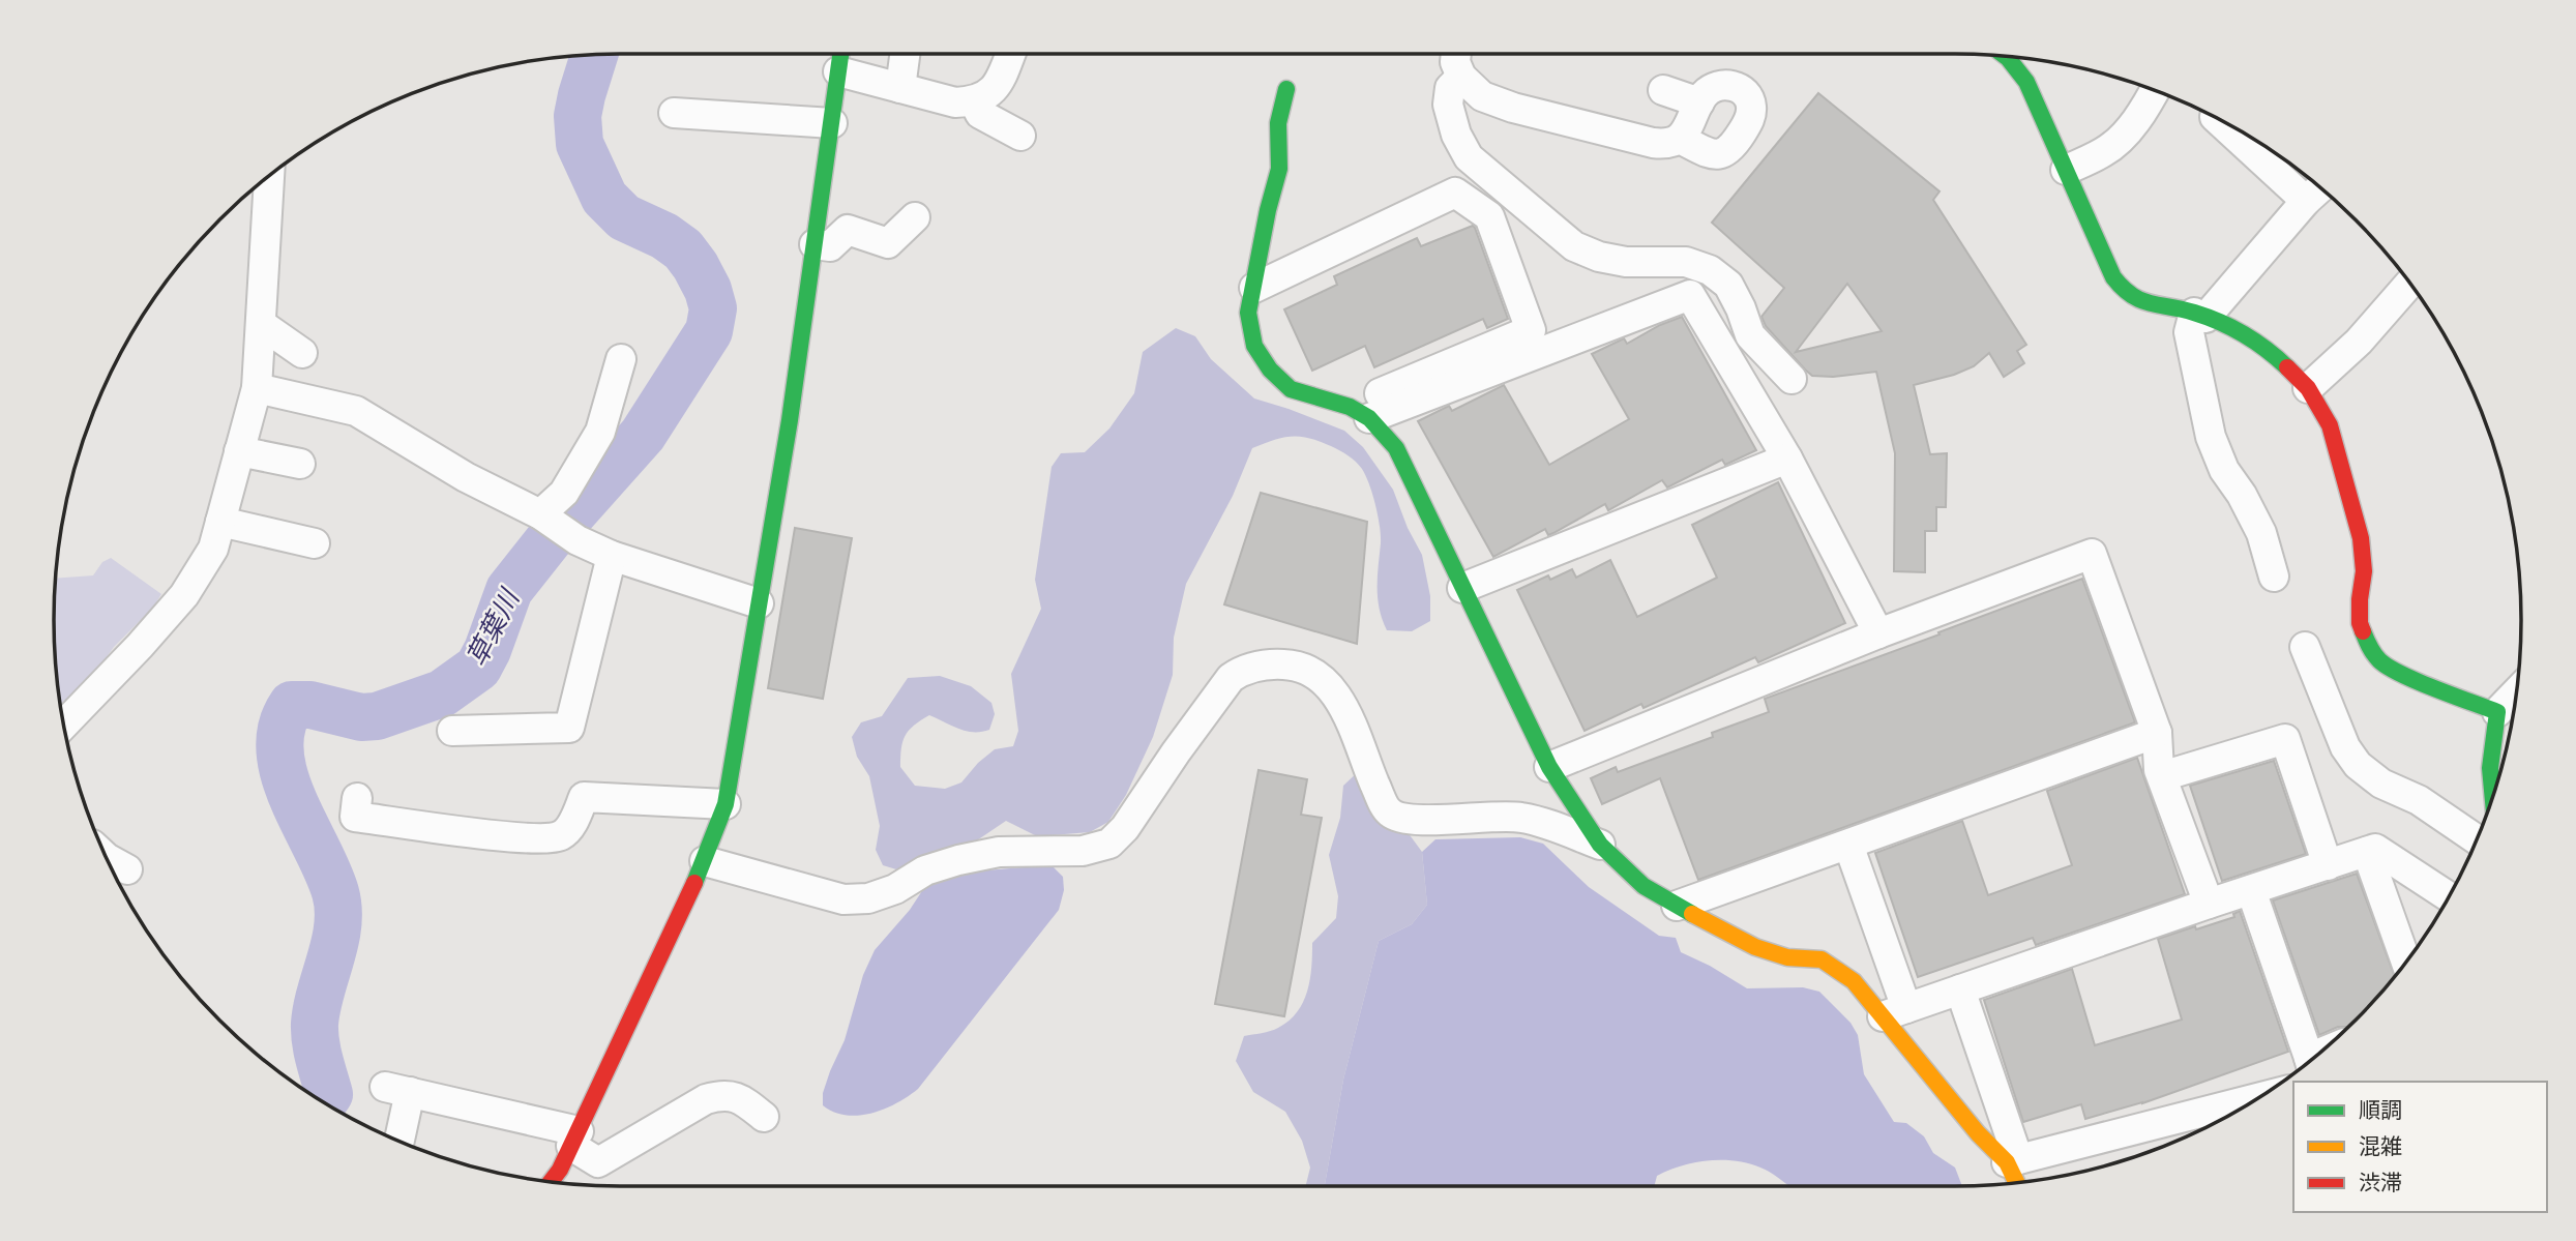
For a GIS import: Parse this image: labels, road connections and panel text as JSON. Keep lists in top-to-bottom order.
{
  "water": ["草葉川"],
  "legend": ["順調", "混雑", "渋滞"]
}
